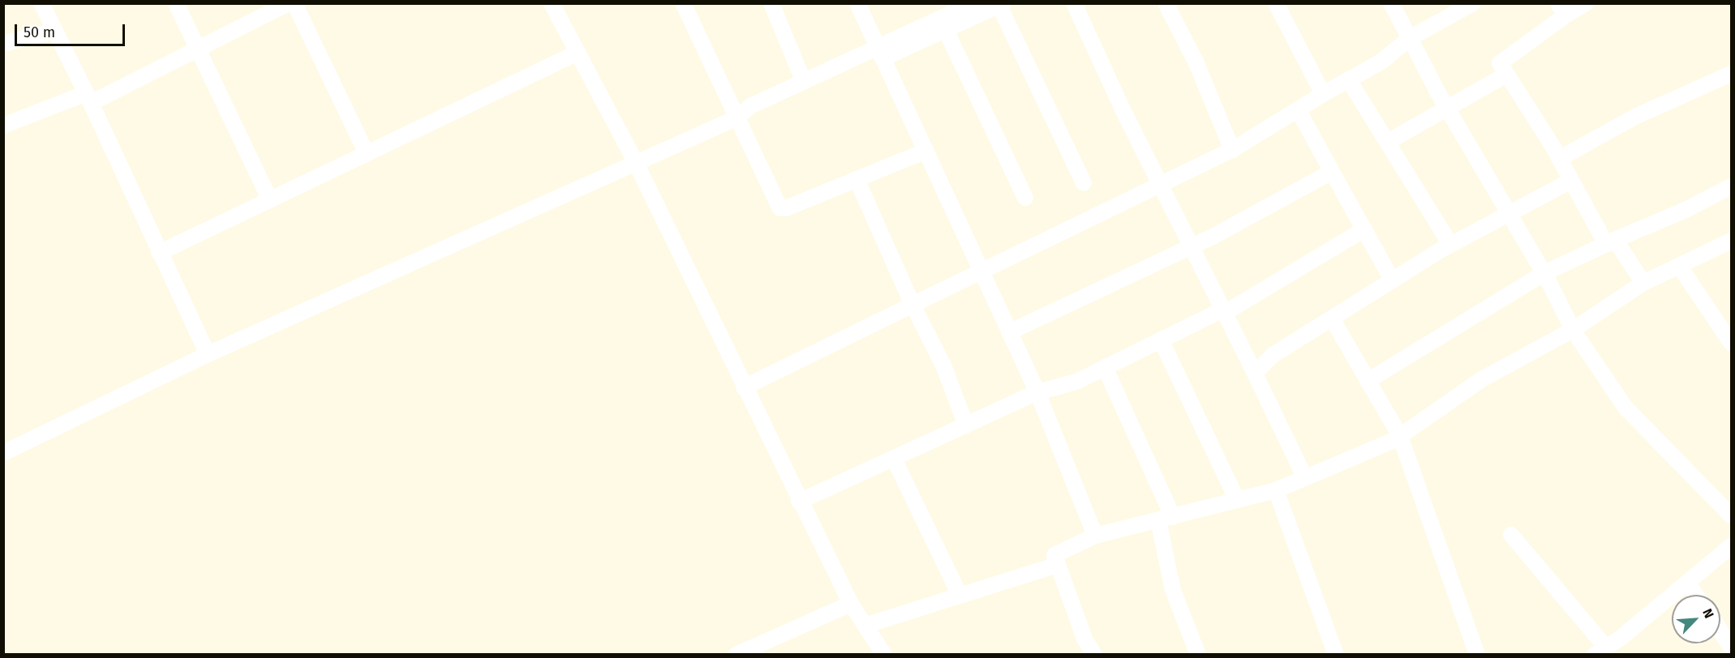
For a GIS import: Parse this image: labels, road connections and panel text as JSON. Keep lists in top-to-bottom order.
{
  "scale_bar": "50 m",
  "north": "top right"
}
